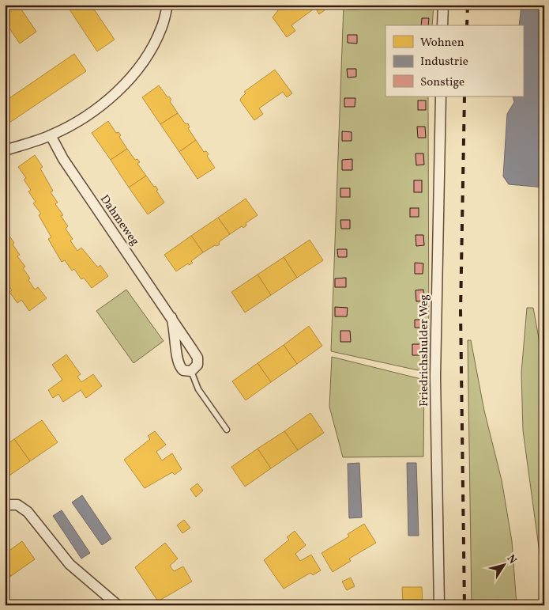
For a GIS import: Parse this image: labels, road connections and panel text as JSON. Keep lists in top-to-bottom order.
{
  "streets": {
    "street": ["Dahmeweg", "Friedrichshulder Weg"]
  },
  "legend": ["Wohnen", "Industrie", "Sonstige"],
  "north": "top right"
}
